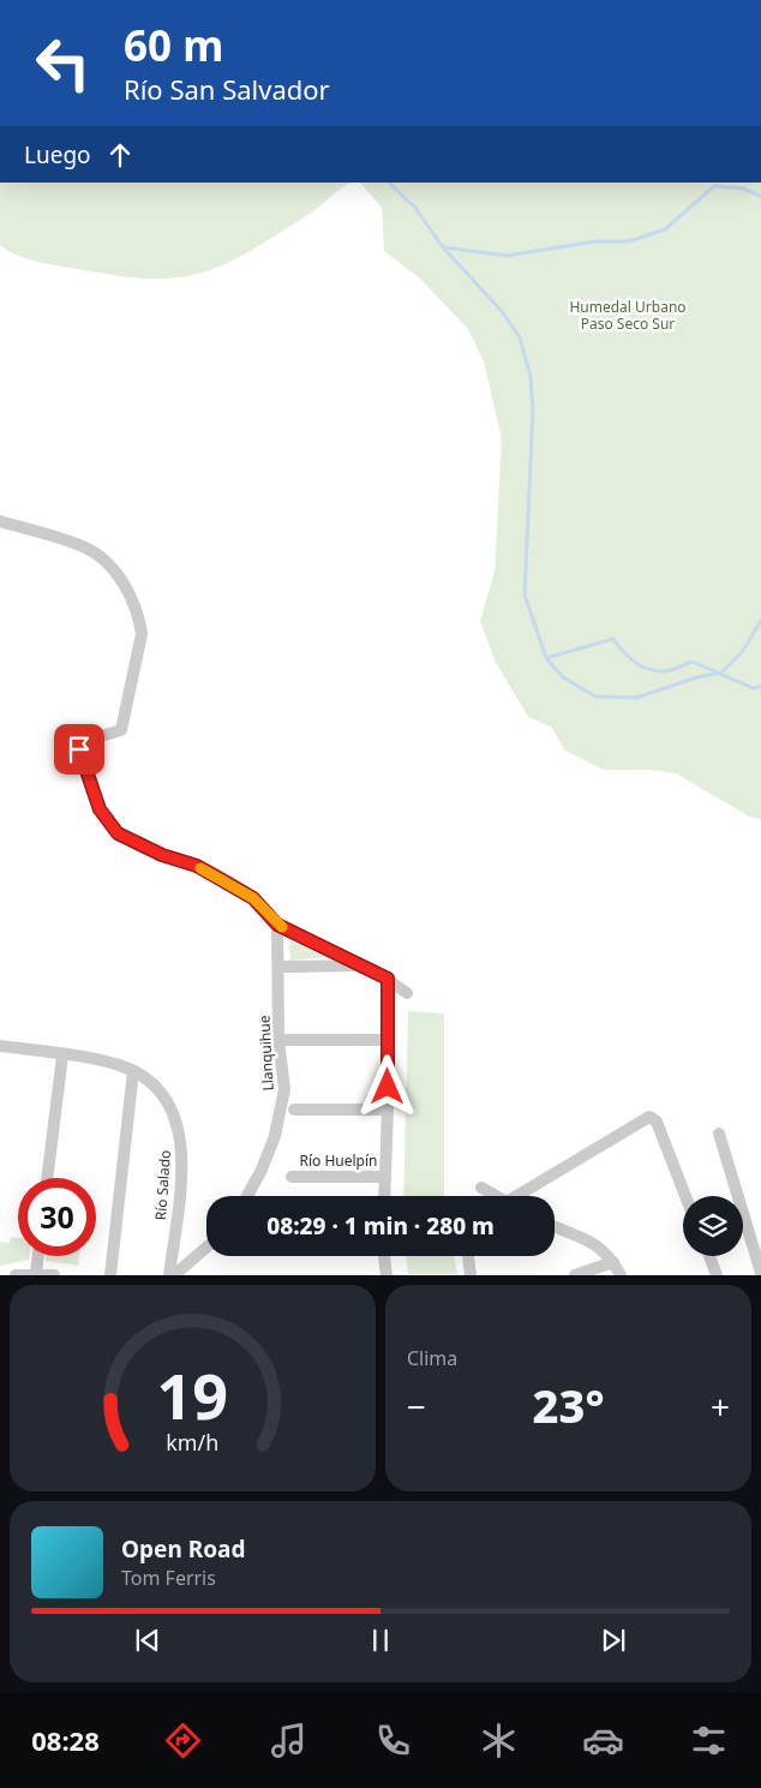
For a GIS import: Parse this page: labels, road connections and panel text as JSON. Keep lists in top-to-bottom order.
{
  "streets": {
    "street": ["Llanquihue", "Río Huelpín", "Río Salado"]
  },
  "parks": ["Humedal Urbano Paso Seco Sur"],
  "page": {
    "turn": ["60 m", "Río San Salvador"],
    "then": "Luego",
    "limit": "30",
    "trip": "08:29 · 1 min · 280 m",
    "tile": "Clima",
    "heat": ["−", "23°", "+"],
    "song": ["Open Road", "Tom Ferris"],
    "tabs": "08:28",
    "gauge": ["19", "km/h"]
  }
}
